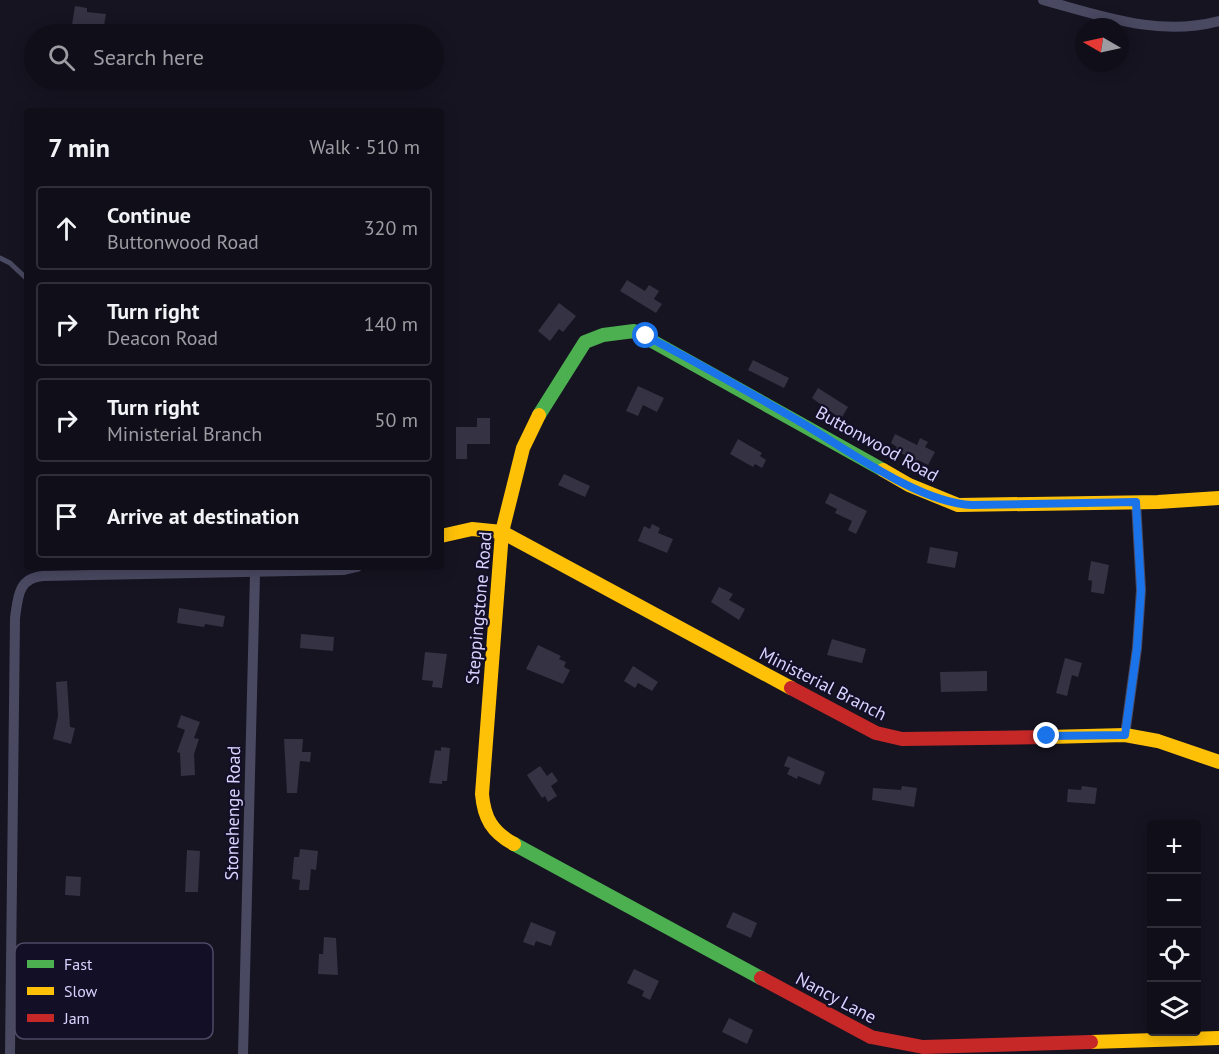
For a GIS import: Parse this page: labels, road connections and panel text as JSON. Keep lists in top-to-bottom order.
{
  "streets": {
    "street": [
      "Buttonwood Road",
      "Steppingstone Road",
      "Ministerial Branch",
      "Stonehenge Road",
      "Nancy Lane"
    ]
  },
  "crossings": [
    ["Buttonwood Road", "Steppingstone Road"],
    ["Steppingstone Road", "Ministerial Branch"],
    ["Steppingstone Road", "Nancy Lane"]
  ],
  "legend": ["Fast", "Slow", "Jam"],
  "north": "left",
  "page": {
    "search": "Search here",
    "heading": ["7 min", "Walk · 510 m"],
    "list": [
      ["Continue", "Buttonwood Road", "320 m"],
      ["Turn right", "Deacon Road", "140 m"],
      ["Turn right", "Ministerial Branch", "50 m"],
      "Arrive at destination"
    ],
    "map_buttons": ["+", "−"]
  }
}
